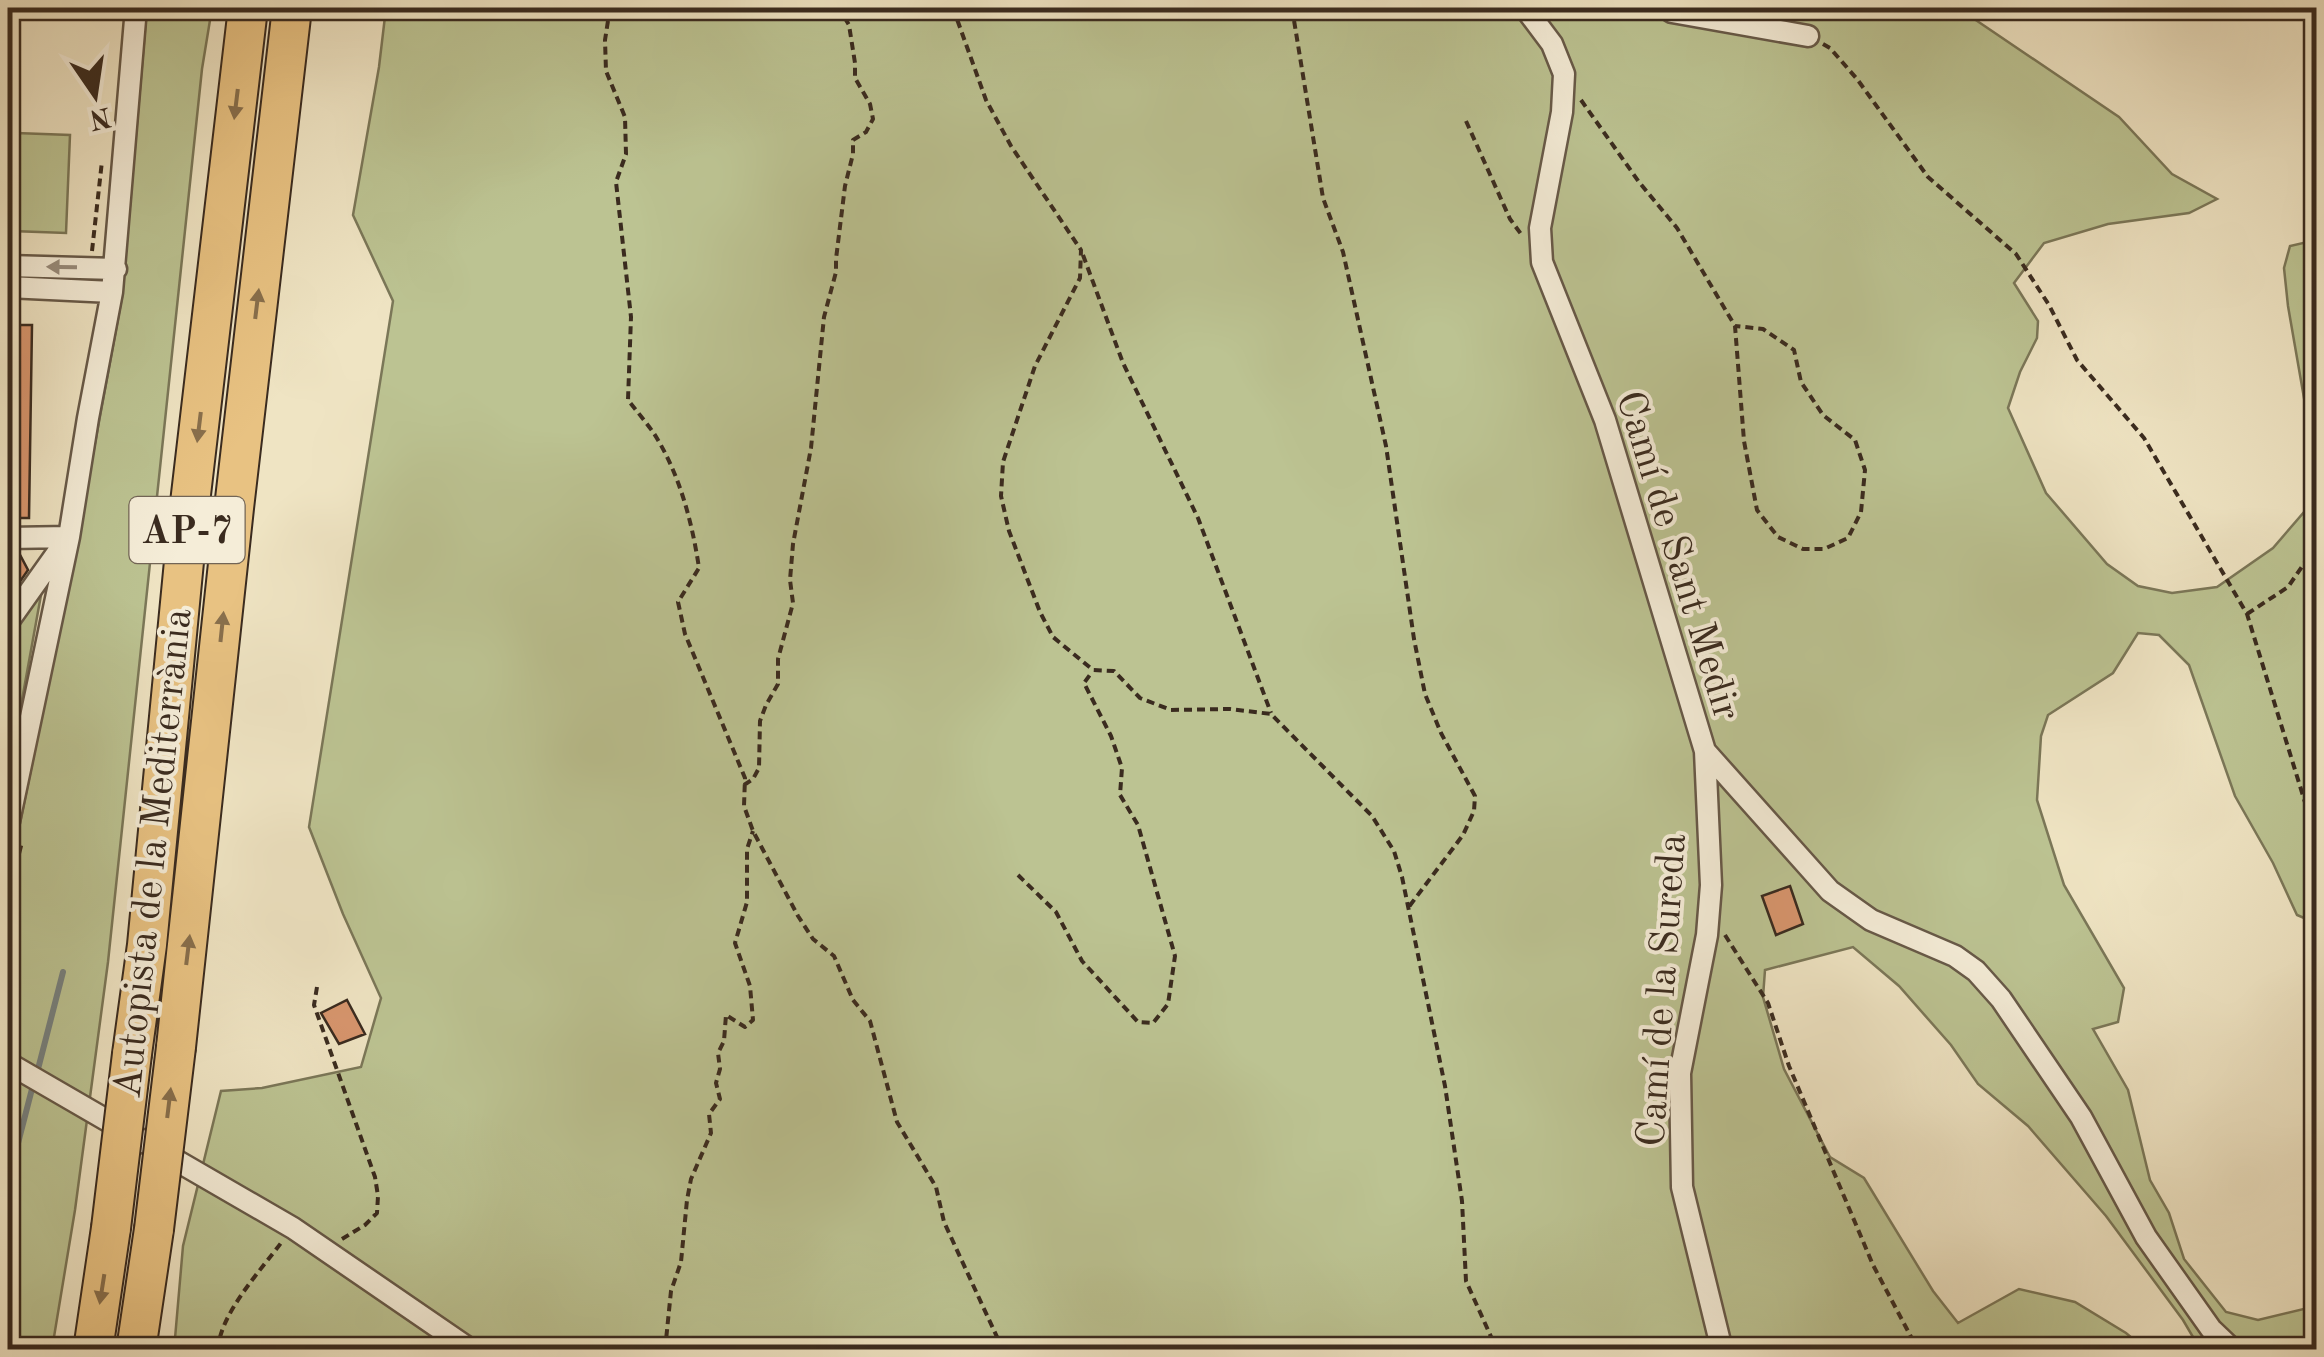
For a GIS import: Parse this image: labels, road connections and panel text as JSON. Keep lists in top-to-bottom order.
{
  "streets": {
    "highway": ["AP-7", "Autopista de la Mediterrània"],
    "street": ["Camí de Sant Medir", "Camí de la Sureda"]
  },
  "crossings": [
    ["Camí de Sant Medir", "Camí de la Sureda"]
  ],
  "north": "bottom"
}
